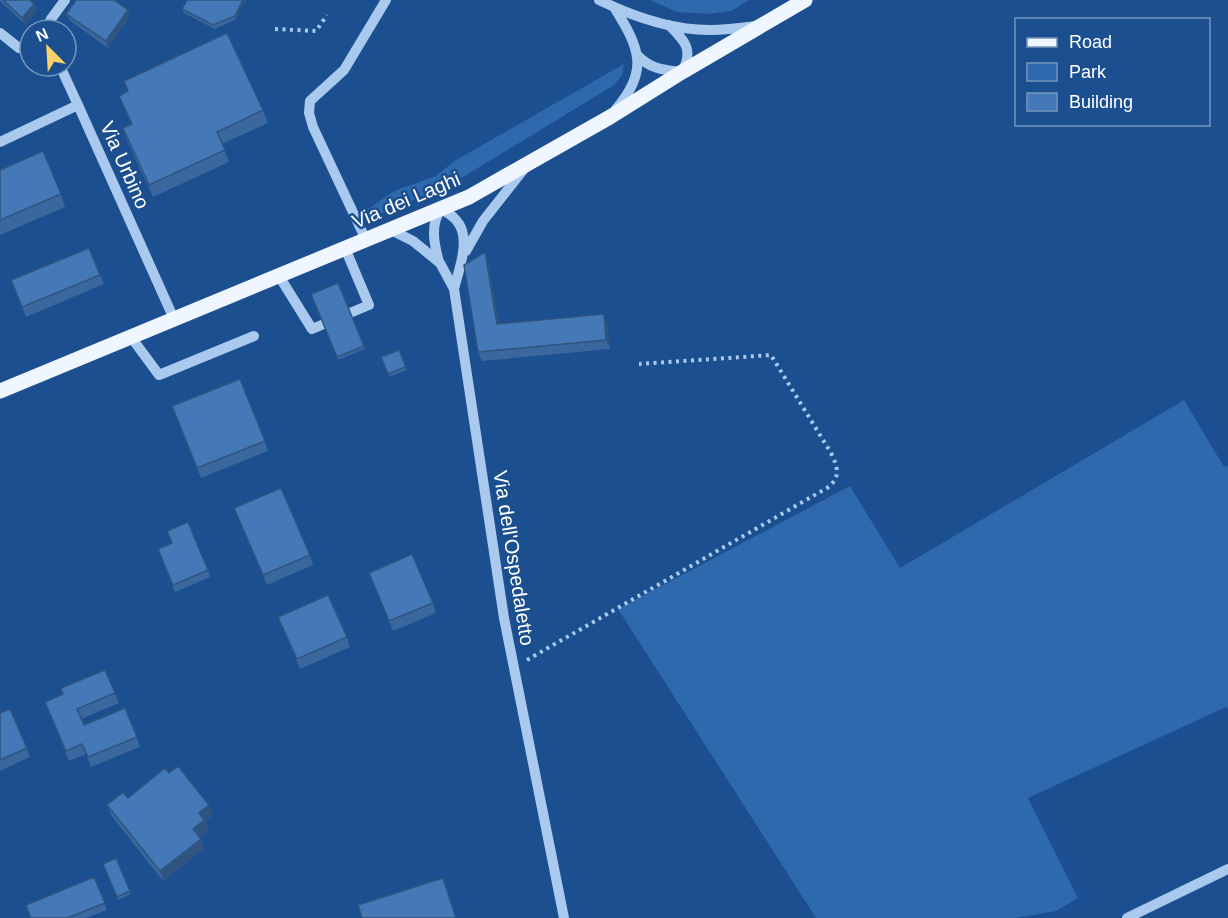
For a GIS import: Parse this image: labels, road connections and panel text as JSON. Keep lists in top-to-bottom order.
{
  "streets": {
    "main road": ["Via dei Laghi"],
    "street": ["Via Urbino", "Via dell'Ospedaletto"]
  },
  "crossings": [
    ["Via Urbino", "Via dei Laghi"],
    ["Via dei Laghi", "Via dell'Ospedaletto"]
  ],
  "legend": ["Road", "Park", "Building"],
  "north": "top left"
}
